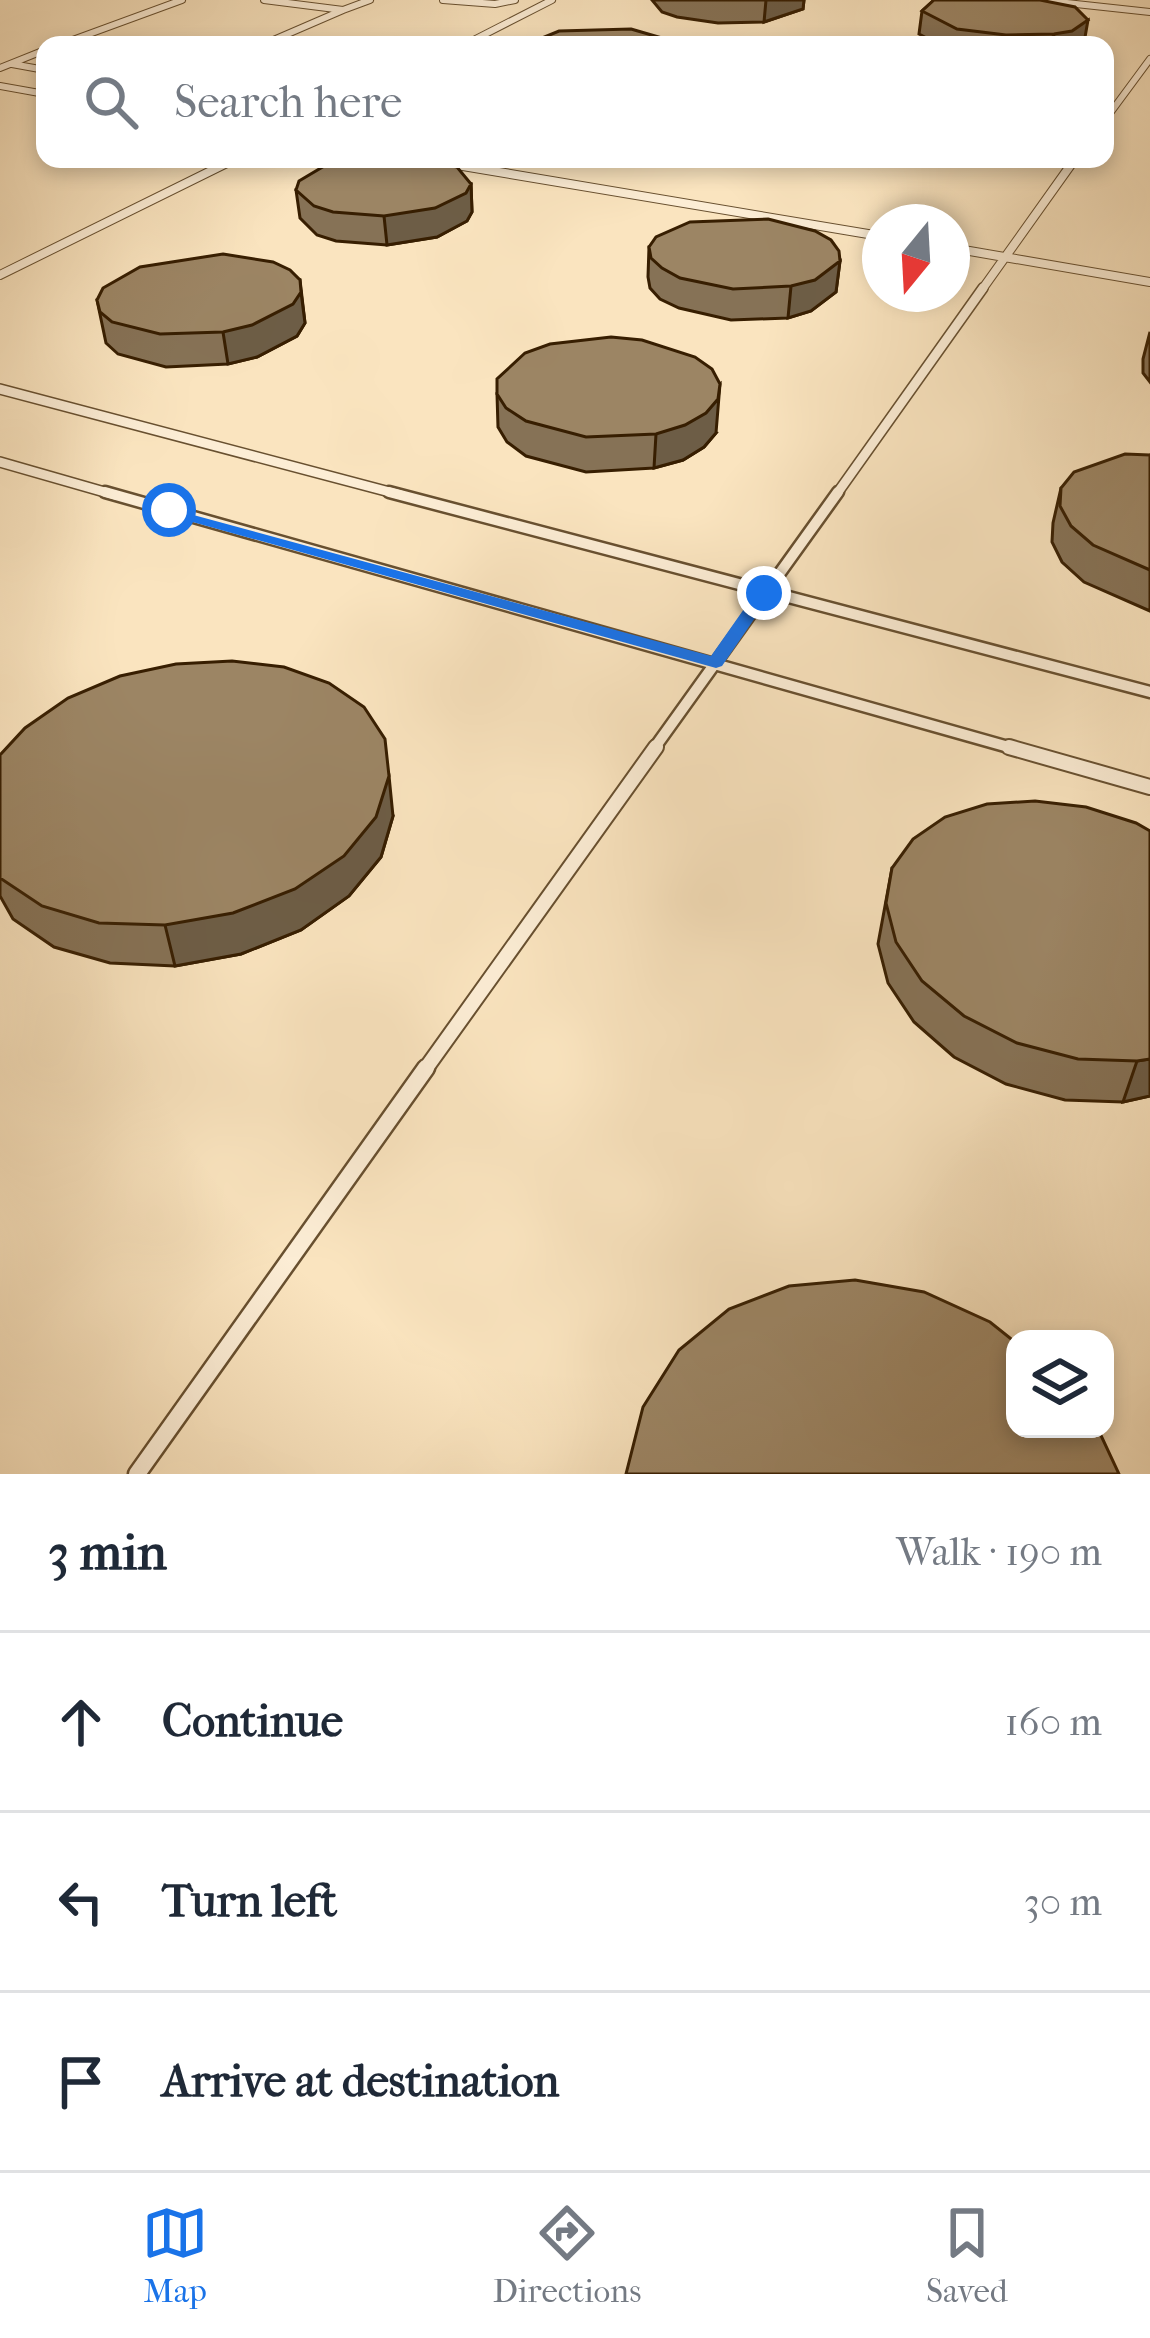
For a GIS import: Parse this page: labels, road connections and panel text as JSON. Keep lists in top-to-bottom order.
{
  "north": "bottom",
  "page": {
    "search": "Search here",
    "heading": ["3 min", "Walk · 190 m"],
    "list": [
      ["Continue", "160 m"],
      ["Turn left", "30 m"],
      "Arrive at destination"
    ],
    "nav": ["Map", "Directions", "Saved"]
  }
}
